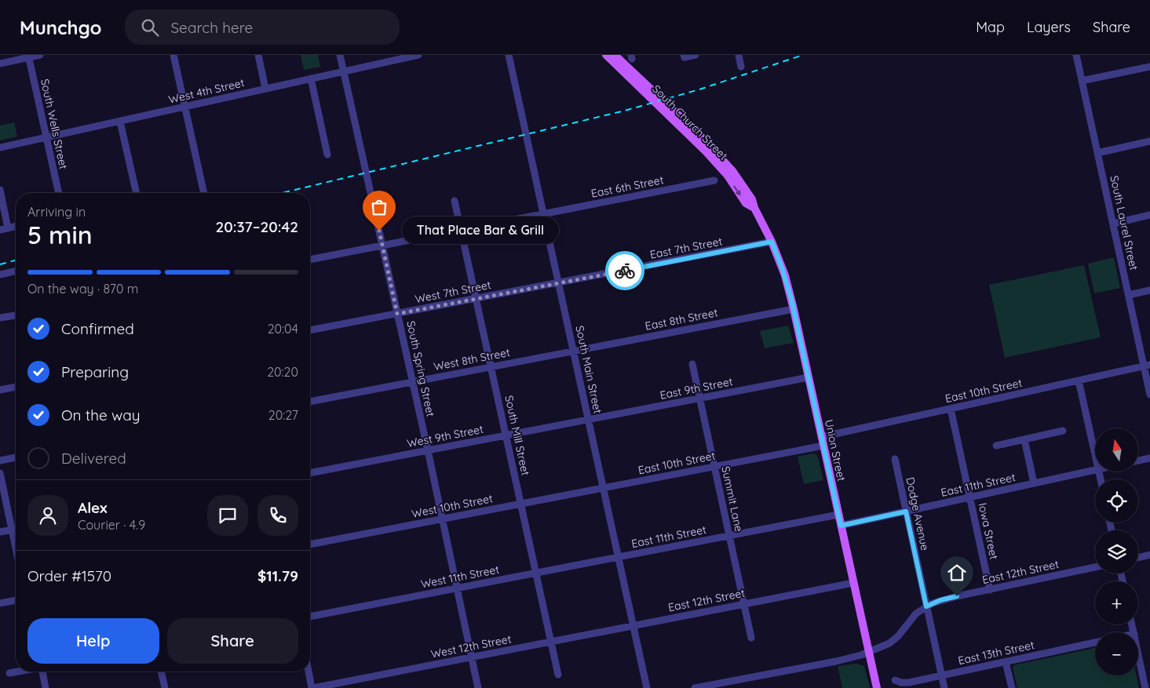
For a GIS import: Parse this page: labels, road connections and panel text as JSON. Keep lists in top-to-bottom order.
{
  "streets": {
    "main road": ["South Church Street", "Union Street"],
    "street": [
      "West 4th Street",
      "South Wells Street",
      "East 6th Street",
      "South Laurel Street",
      "East 7th Street",
      "West 7th Street",
      "East 8th Street",
      "West 8th Street",
      "South Spring Street",
      "South Main Street",
      "East 9th Street",
      "East 10th Street",
      "South Mill Street",
      "West 9th Street",
      "East 11th Street",
      "Summit Lane",
      "West 10th Street",
      "Dodge Avenue",
      "Iowa Street",
      "East 12th Street",
      "West 11th Street",
      "West 12th Street",
      "East 13th Street"
    ]
  },
  "crossings": [
    ["West 4th Street", "South Wells Street"],
    ["West 4th Street", "South Spring Street"],
    ["South Church Street", "East 7th Street"],
    ["South Church Street", "Union Street"],
    ["East 6th Street", "South Spring Street"],
    ["East 6th Street", "South Main Street"],
    ["East 6th Street", "South Mill Street"],
    ["South Laurel Street", "East 10th Street"],
    ["East 7th Street", "West 7th Street"],
    ["East 7th Street", "South Main Street"],
    ["East 7th Street", "Union Street"],
    ["West 7th Street", "South Spring Street"],
    ["West 7th Street", "South Main Street"],
    ["West 7th Street", "South Mill Street"],
    ["East 8th Street", "West 8th Street"],
    ["East 8th Street", "South Main Street"],
    ["East 8th Street", "Union Street"],
    ["West 8th Street", "South Spring Street"],
    ["West 8th Street", "South Main Street"],
    ["West 8th Street", "South Mill Street"],
    ["South Spring Street", "West 9th Street"],
    ["South Spring Street", "West 10th Street"],
    ["South Spring Street", "West 11th Street"],
    ["South Spring Street", "West 12th Street"],
    ["South Main Street", "East 9th Street"],
    ["South Main Street", "East 10th Street"],
    ["South Main Street", "West 9th Street"],
    ["South Main Street", "East 11th Street"],
    ["South Main Street", "West 10th Street"],
    ["South Main Street", "East 12th Street"],
    ["South Main Street", "West 11th Street"],
    ["South Main Street", "West 12th Street"],
    ["East 9th Street", "West 9th Street"],
    ["East 9th Street", "Union Street"],
    ["East 9th Street", "Summit Lane"],
    ["East 10th Street", "Union Street"],
    ["East 10th Street", "Summit Lane"],
    ["East 10th Street", "West 10th Street"],
    ["East 10th Street", "Iowa Street"],
    ["South Mill Street", "West 9th Street"],
    ["South Mill Street", "West 10th Street"],
    ["South Mill Street", "West 11th Street"],
    ["South Mill Street", "West 12th Street"],
    ["Union Street", "East 11th Street"],
    ["Union Street", "East 12th Street"],
    ["East 11th Street", "Summit Lane"],
    ["East 11th Street", "Dodge Avenue"],
    ["East 11th Street", "Iowa Street"],
    ["East 11th Street", "West 11th Street"],
    ["Summit Lane", "East 12th Street"],
    ["Dodge Avenue", "East 12th Street"],
    ["Dodge Avenue", "East 13th Street"],
    ["Iowa Street", "East 12th Street"],
    ["East 12th Street", "West 12th Street"]
  ],
  "places": ["That Place Bar & Grill"],
  "north": "top",
  "page": {
    "header": "Munchgo",
    "search": "Search here",
    "nav": ["Map", "Layers", "Share"],
    "heading": ["5 min", "Arriving in", "20:37–20:42"],
    "panel": [
      "Alex",
      "Courier · 4.9",
      "Order #1570",
      "$11.79"
    ],
    "bubble": "That Place Bar & Grill",
    "bar": "On the way · 870 m",
    "list": [
      ["Confirmed", "20:04"],
      ["Preparing", "20:20"],
      ["On the way", "20:27"],
      "Delivered"
    ],
    "map_buttons": ["+", "−"],
    "buttons": ["Help", "Share"]
  }
}
